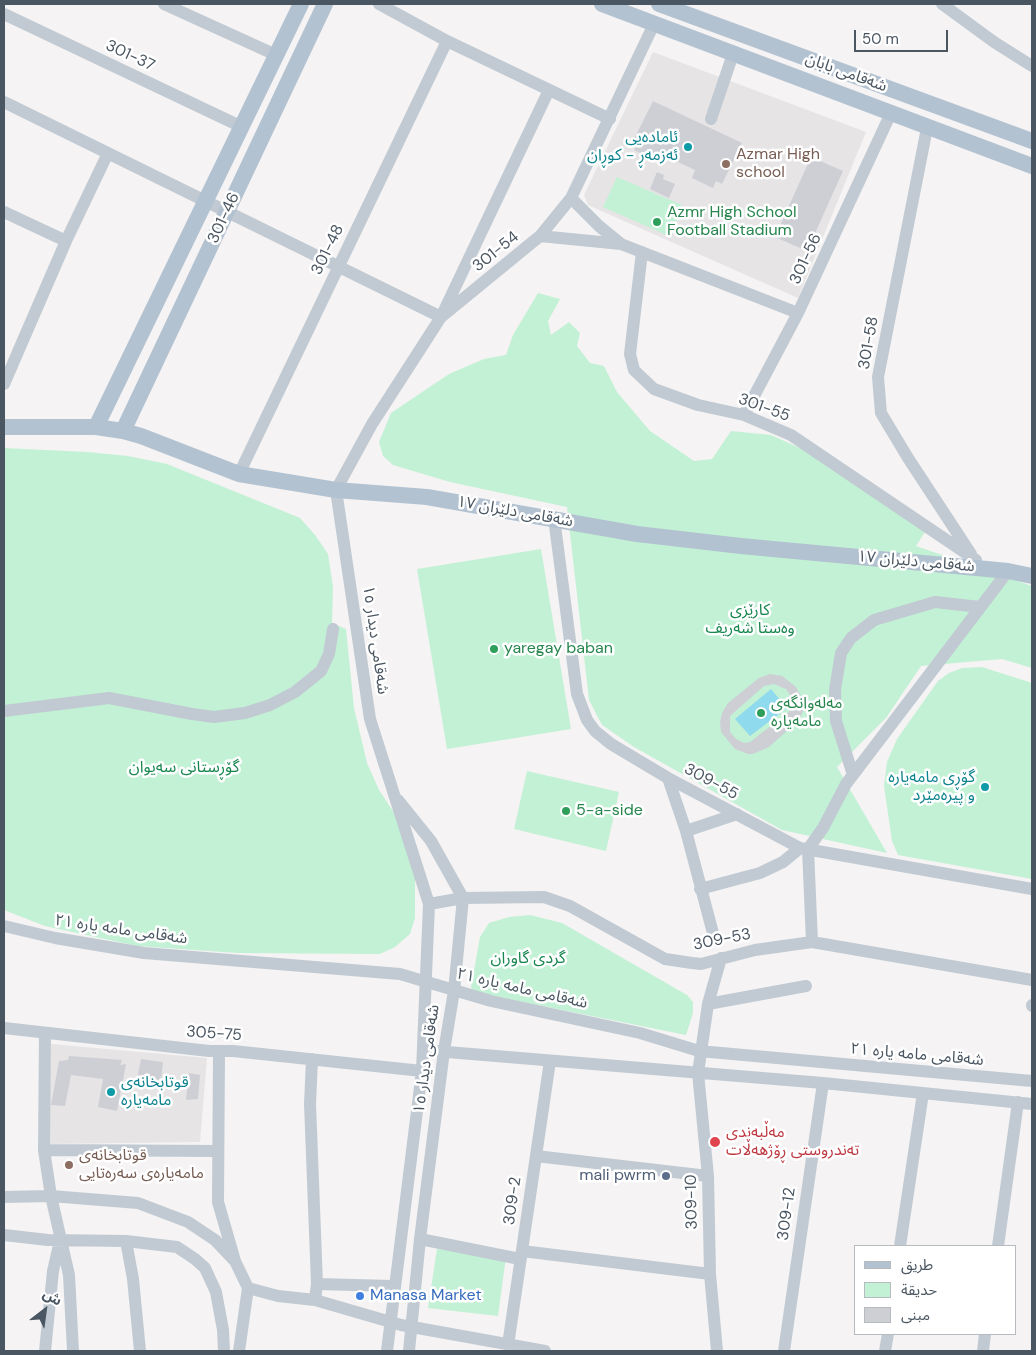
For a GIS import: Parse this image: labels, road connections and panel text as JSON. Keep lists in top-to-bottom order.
{
  "streets": {
    "main road": ["شەقامی بابان", "301-46", "شەقامی دلێران ١٧"],
    "street": [
      "301-37",
      "301-48",
      "301-54",
      "301-56",
      "301-58",
      "301-55",
      "شەقامی دیدار ١٥",
      "309-55",
      "شەقامی مامە یارە ٢١",
      "309-53",
      "305-75",
      "309-2",
      "309-10",
      "309-12"
    ]
  },
  "crossings": [
    ["301-37", "301-46"],
    ["301-46", "شەقامی دلێران ١٧"],
    ["301-48", "شەقامی دلێران ١٧"],
    ["301-54", "شەقامی دلێران ١٧"],
    ["301-54", "شەقامی دیدار ١٥"],
    ["301-56", "301-55"],
    ["301-58", "301-55"],
    ["301-58", "شەقامی دلێران ١٧"],
    ["301-55", "شەقامی دلێران ١٧"],
    ["شەقامی دلێران ١٧", "شەقامی دیدار ١٥"],
    ["شەقامی دلێران ١٧", "309-55"],
    ["شەقامی دیدار ١٥", "شەقامی مامە یارە ٢١"],
    ["شەقامی دیدار ١٥", "309-53"],
    ["شەقامی دیدار ١٥", "305-75"],
    ["شەقامی مامە یارە ٢١", "309-10"],
    ["309-53", "309-10"]
  ],
  "parks": ["کارێزی وەستا شەریف", "گۆڕستانی سەیوان", "گردی گاوران"],
  "places": [
    "ئامادەیی ئەزمەڕ - کوڕان",
    "Azmar High school",
    "Azmr High School Football Stadium",
    "yaregay baban",
    "مەلەوانگەی مامەیارە",
    "گۆڕی مامەیارە و پیرەمێرد",
    "5-a-side",
    "قوتابخانەی مامەیارە",
    "مەڵبەندی تەندروستی ڕۆژهەڵات",
    "قوتابخانەی مامەیارەی سەرەتایی",
    "mali pwrm",
    "Manasa Market"
  ],
  "legend": ["طريق", "حديقة", "مبنى"],
  "scale_bar": "50 m",
  "north": "top right"
}
